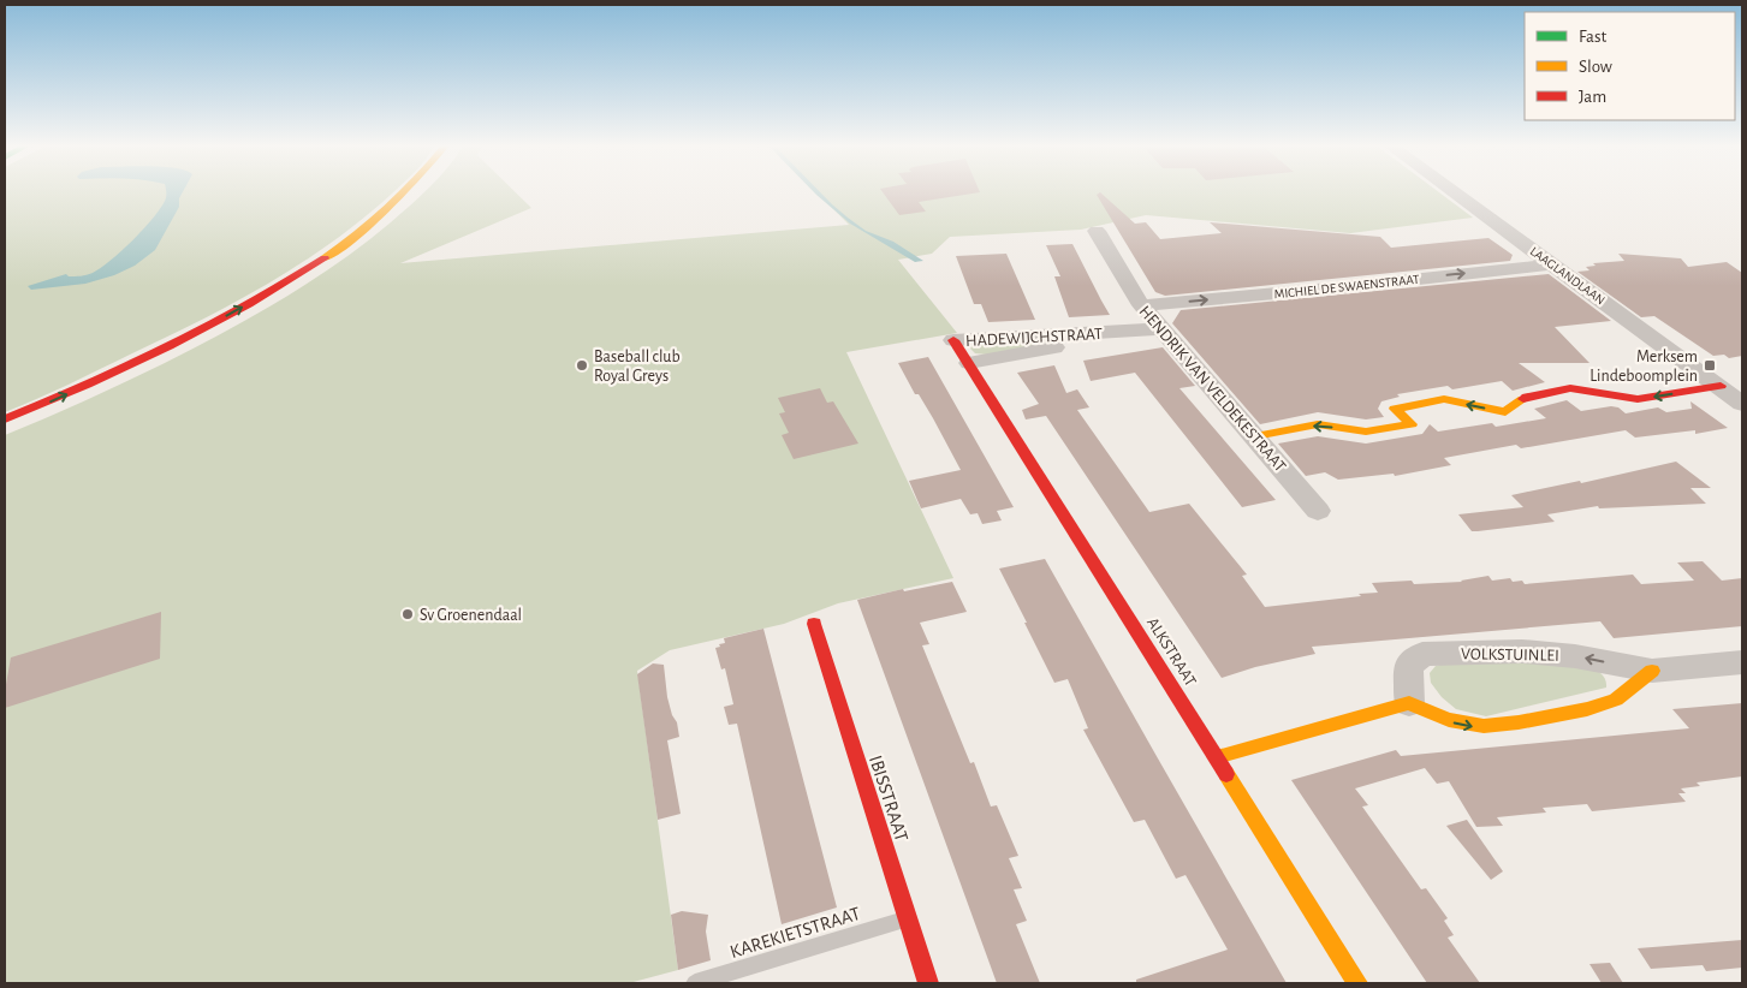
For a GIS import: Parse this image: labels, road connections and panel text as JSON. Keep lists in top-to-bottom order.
{
  "streets": {
    "main road": ["ALKSTRAAT", "IBISSTRAAT"],
    "street": [
      "LAAGLANDLAAN",
      "MICHIEL DE SWAENSTRAAT",
      "HADEWIJCHSTRAAT",
      "HENDRIK VAN VELDEKESTRAAT",
      "VOLKSTUINLEI"
    ],
    "lane": ["KAREKIETSTRAAT"]
  },
  "crossings": [
    ["LAAGLANDLAAN", "MICHIEL DE SWAENSTRAAT"],
    ["MICHIEL DE SWAENSTRAAT", "HENDRIK VAN VELDEKESTRAAT"],
    ["HADEWIJCHSTRAAT", "HENDRIK VAN VELDEKESTRAAT"],
    ["HADEWIJCHSTRAAT", "ALKSTRAAT"],
    ["IBISSTRAAT", "KAREKIETSTRAAT"]
  ],
  "one_way": ["MICHIEL DE SWAENSTRAAT", "VOLKSTUINLEI"],
  "places": {
    "other": ["Baseball club Royal Greys", "Sv Groenendaal"],
    "transit": ["Merksem Lindeboomplein"]
  },
  "legend": ["Fast", "Slow", "Jam"]
}
